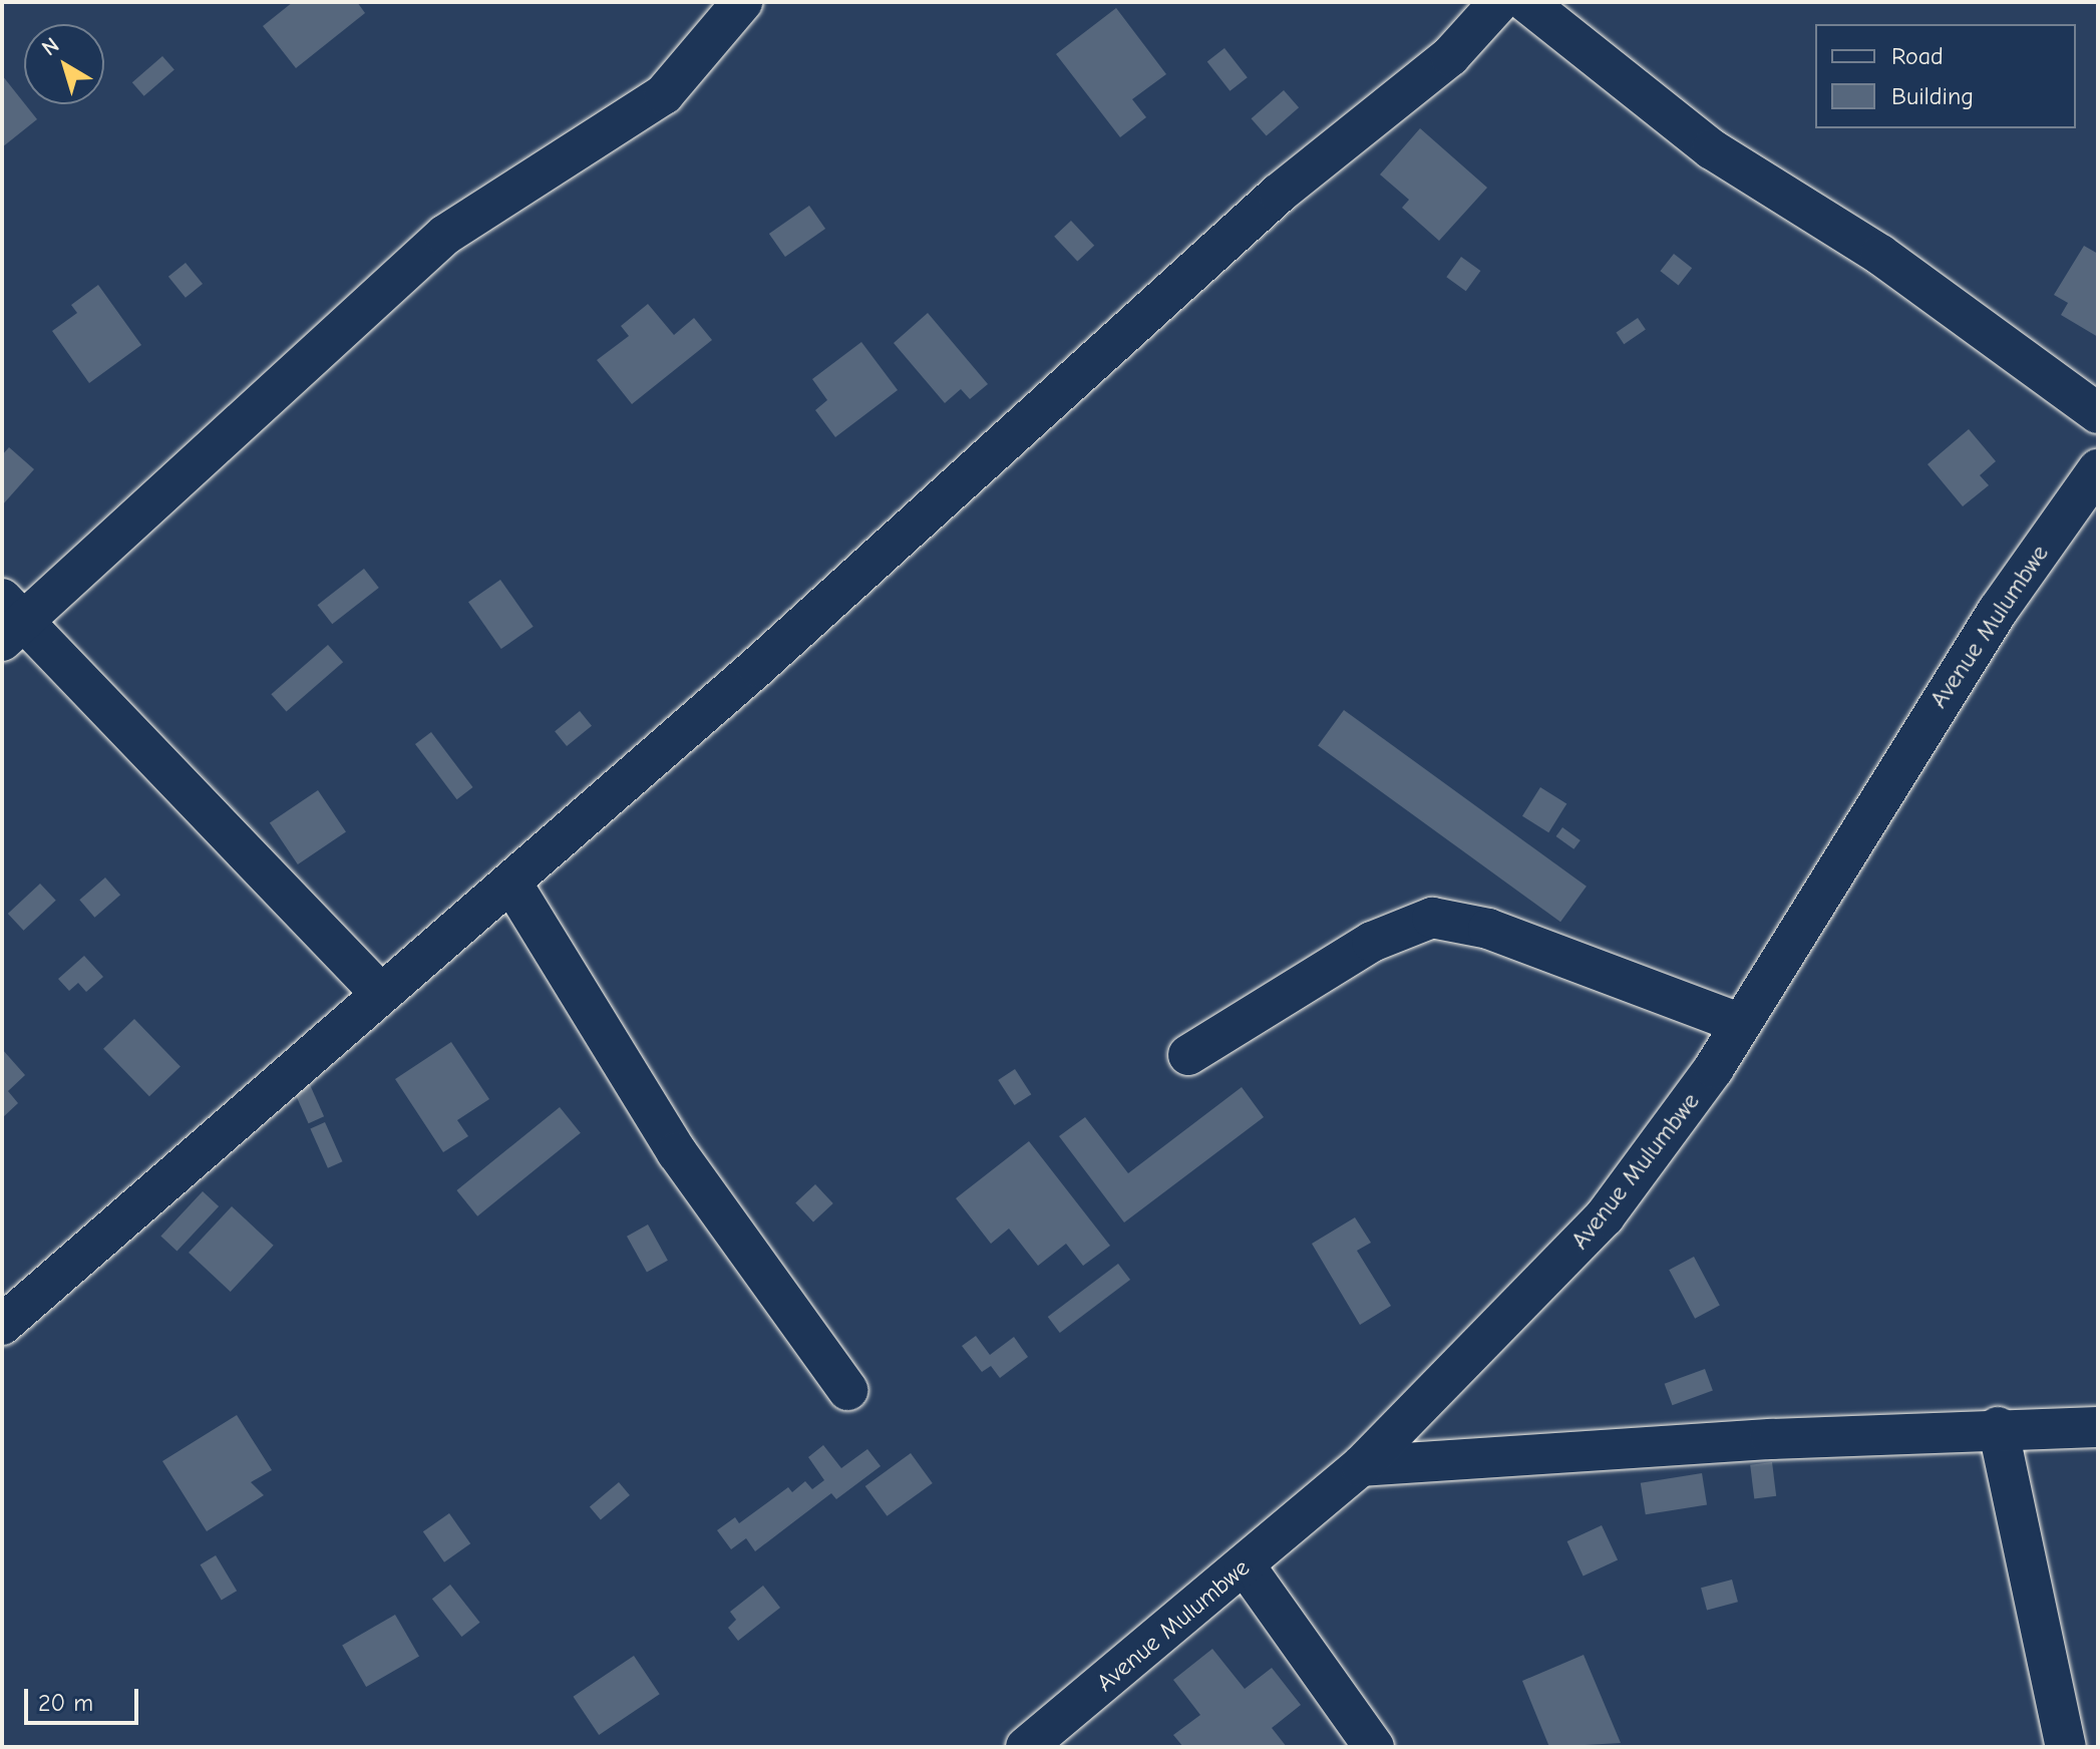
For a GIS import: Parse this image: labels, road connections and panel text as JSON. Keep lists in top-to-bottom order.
{
  "streets": {
    "street": ["Avenue Mulumbwe"]
  },
  "legend": ["Road", "Building"],
  "scale_bar": "20 m",
  "north": "top left"
}
